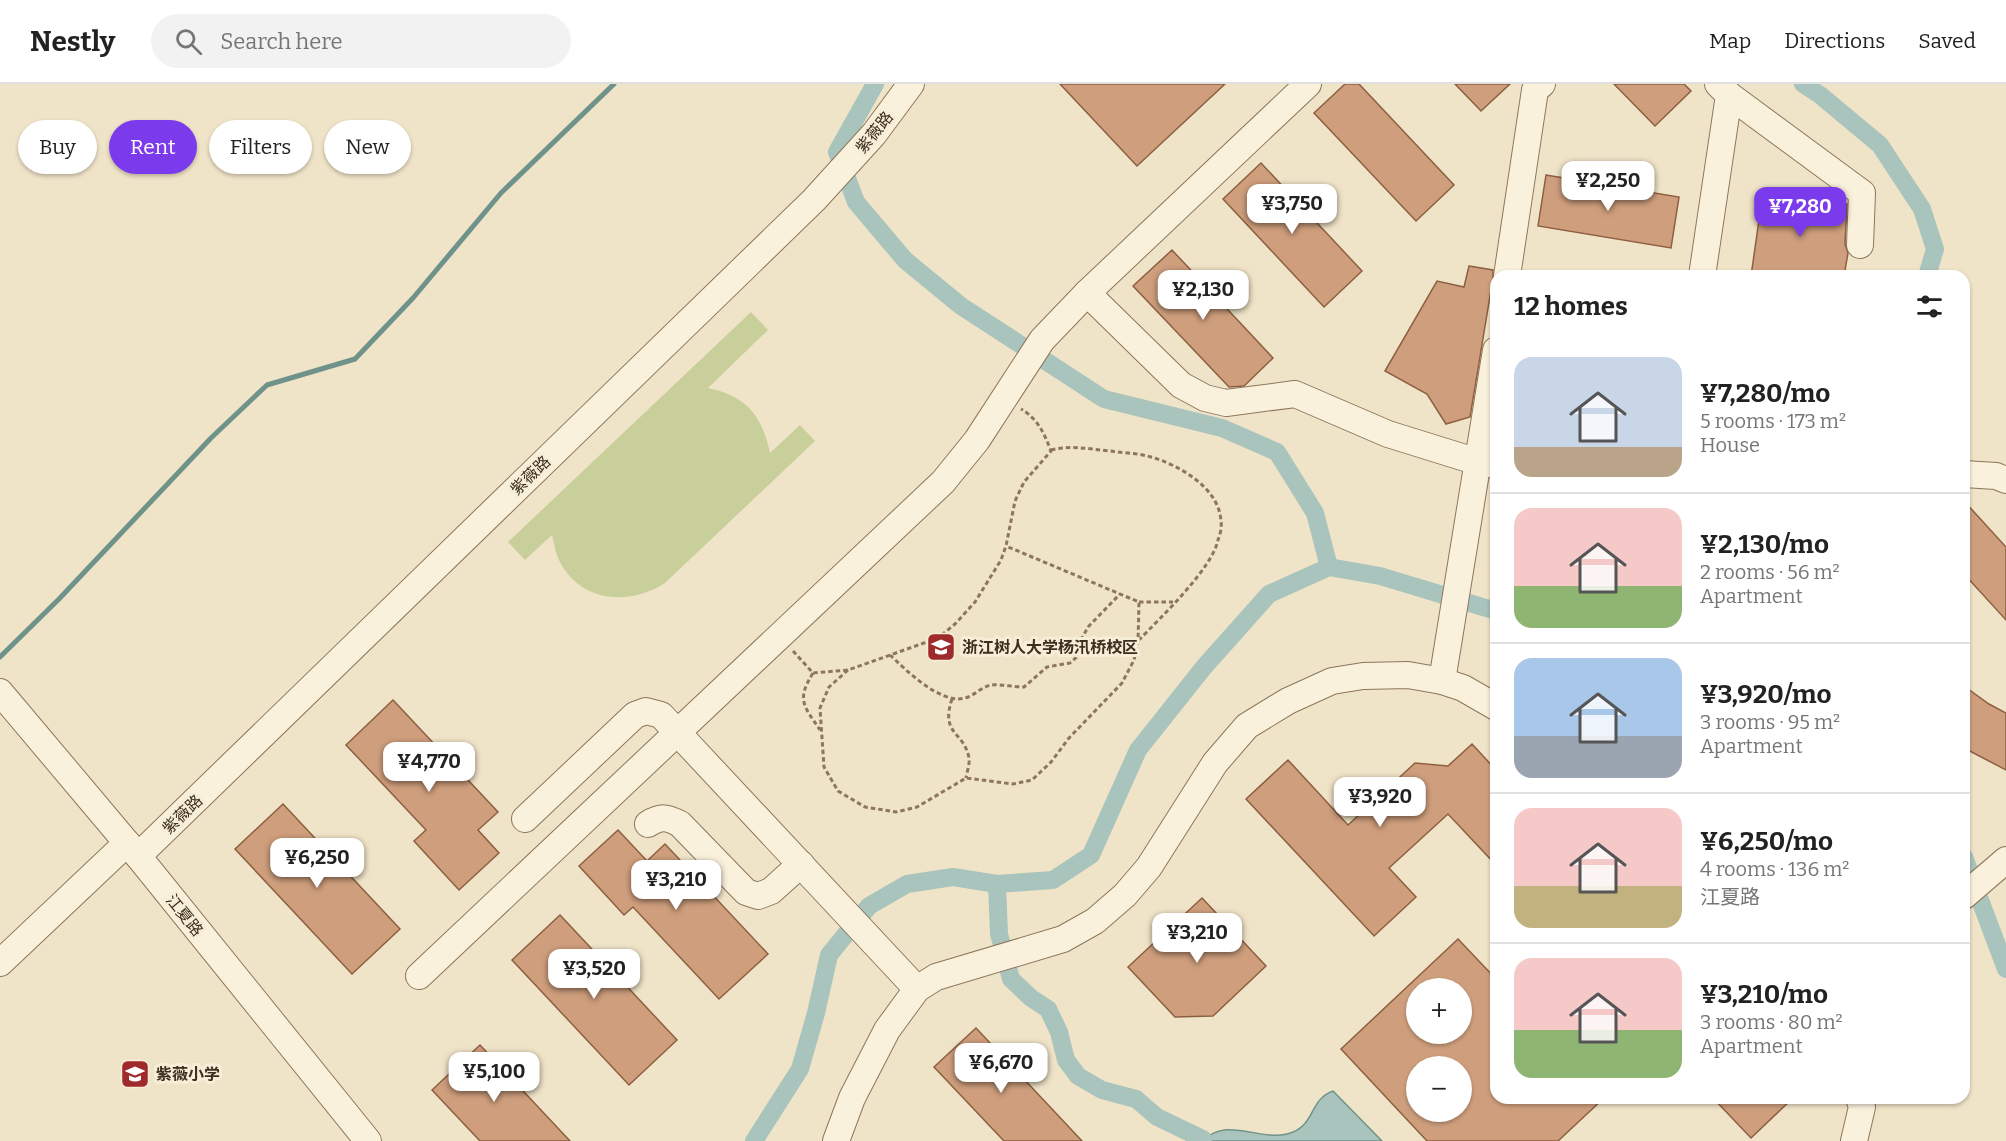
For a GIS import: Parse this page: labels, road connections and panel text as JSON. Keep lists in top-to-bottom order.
{
  "streets": {
    "street": ["紫薇路", "江夏路"]
  },
  "crossings": [
    ["紫薇路", "江夏路"]
  ],
  "places": {
    "school or university": ["浙江树人大学杨汛桥校区", "紫薇小学"]
  },
  "page": {
    "header": "Nestly",
    "search": "Search here",
    "nav": ["Map", "Directions", "Saved"],
    "chip": [
      "Buy",
      "Rent",
      "Filters",
      "New"
    ],
    "price": [
      "¥2,250",
      "¥3,750",
      "¥7,280",
      "¥2,130",
      "¥4,770",
      "¥3,920",
      "¥6,250",
      "¥3,210",
      "¥3,210",
      "¥3,520",
      "¥6,670",
      "¥5,100"
    ],
    "heading": "12 homes",
    "list": [
      {
        "name": "¥7,280/mo",
        "note": "5 rooms · 173 m² · House"
      },
      {
        "name": "¥2,130/mo",
        "note": "2 rooms · 56 m² · Apartment"
      },
      {
        "name": "¥3,920/mo",
        "note": "3 rooms · 95 m² · Apartment"
      },
      {
        "name": "¥6,250/mo",
        "note": "4 rooms · 136 m² · 江夏路"
      },
      {
        "name": "¥3,210/mo",
        "note": "3 rooms · 80 m² · Apartment"
      }
    ],
    "map_buttons": ["+", "−"]
  }
}
